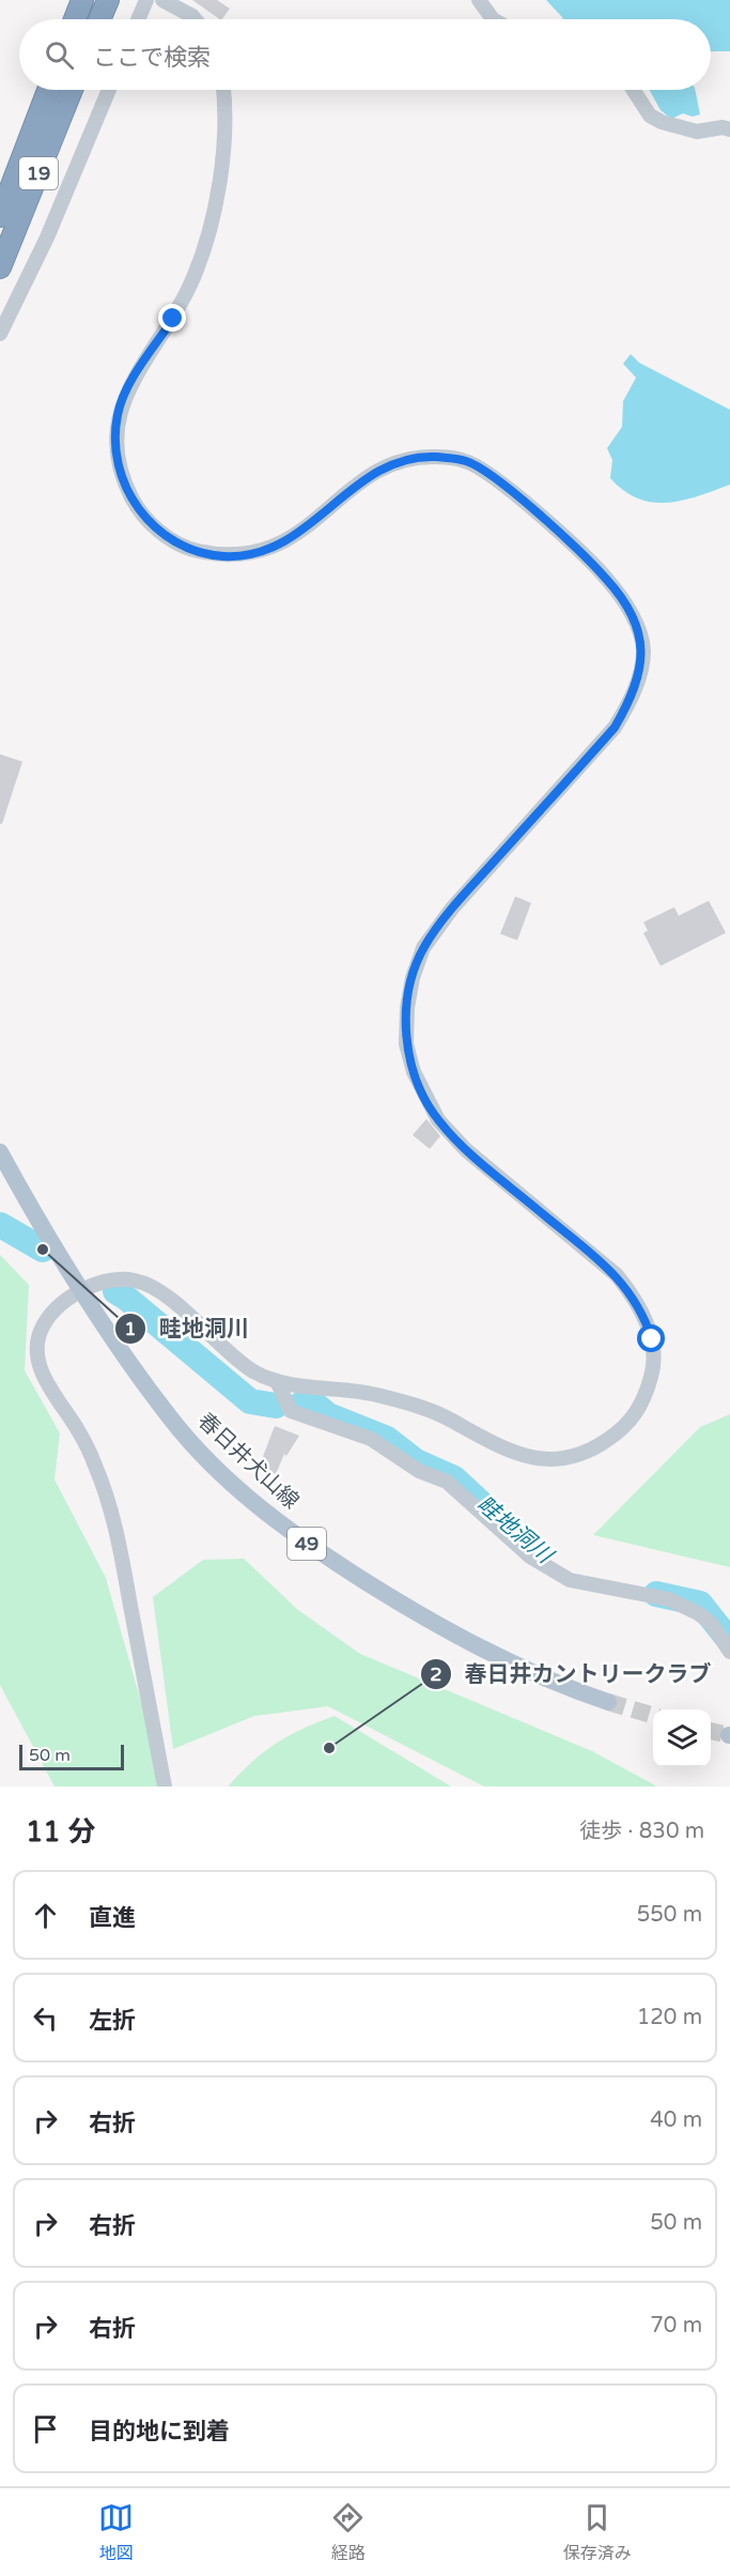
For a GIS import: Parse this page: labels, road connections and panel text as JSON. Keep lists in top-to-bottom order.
{
  "streets": {
    "highway": ["19"],
    "main road": ["春日井犬山線", "49"]
  },
  "water": ["畦地洞川"],
  "places": ["畦地洞川", "春日井カントリークラブ"],
  "scale_bar": "50 m",
  "page": {
    "search": "ここで検索",
    "scale": "50 m",
    "heading": ["11 分", "徒歩 · 830 m"],
    "list": [
      ["直進", "550 m"],
      ["左折", "120 m"],
      ["右折", "40 m"],
      ["右折", "50 m"],
      ["右折", "70 m"],
      "目的地に到着"
    ],
    "nav": ["地図", "経路", "保存済み"]
  }
}
